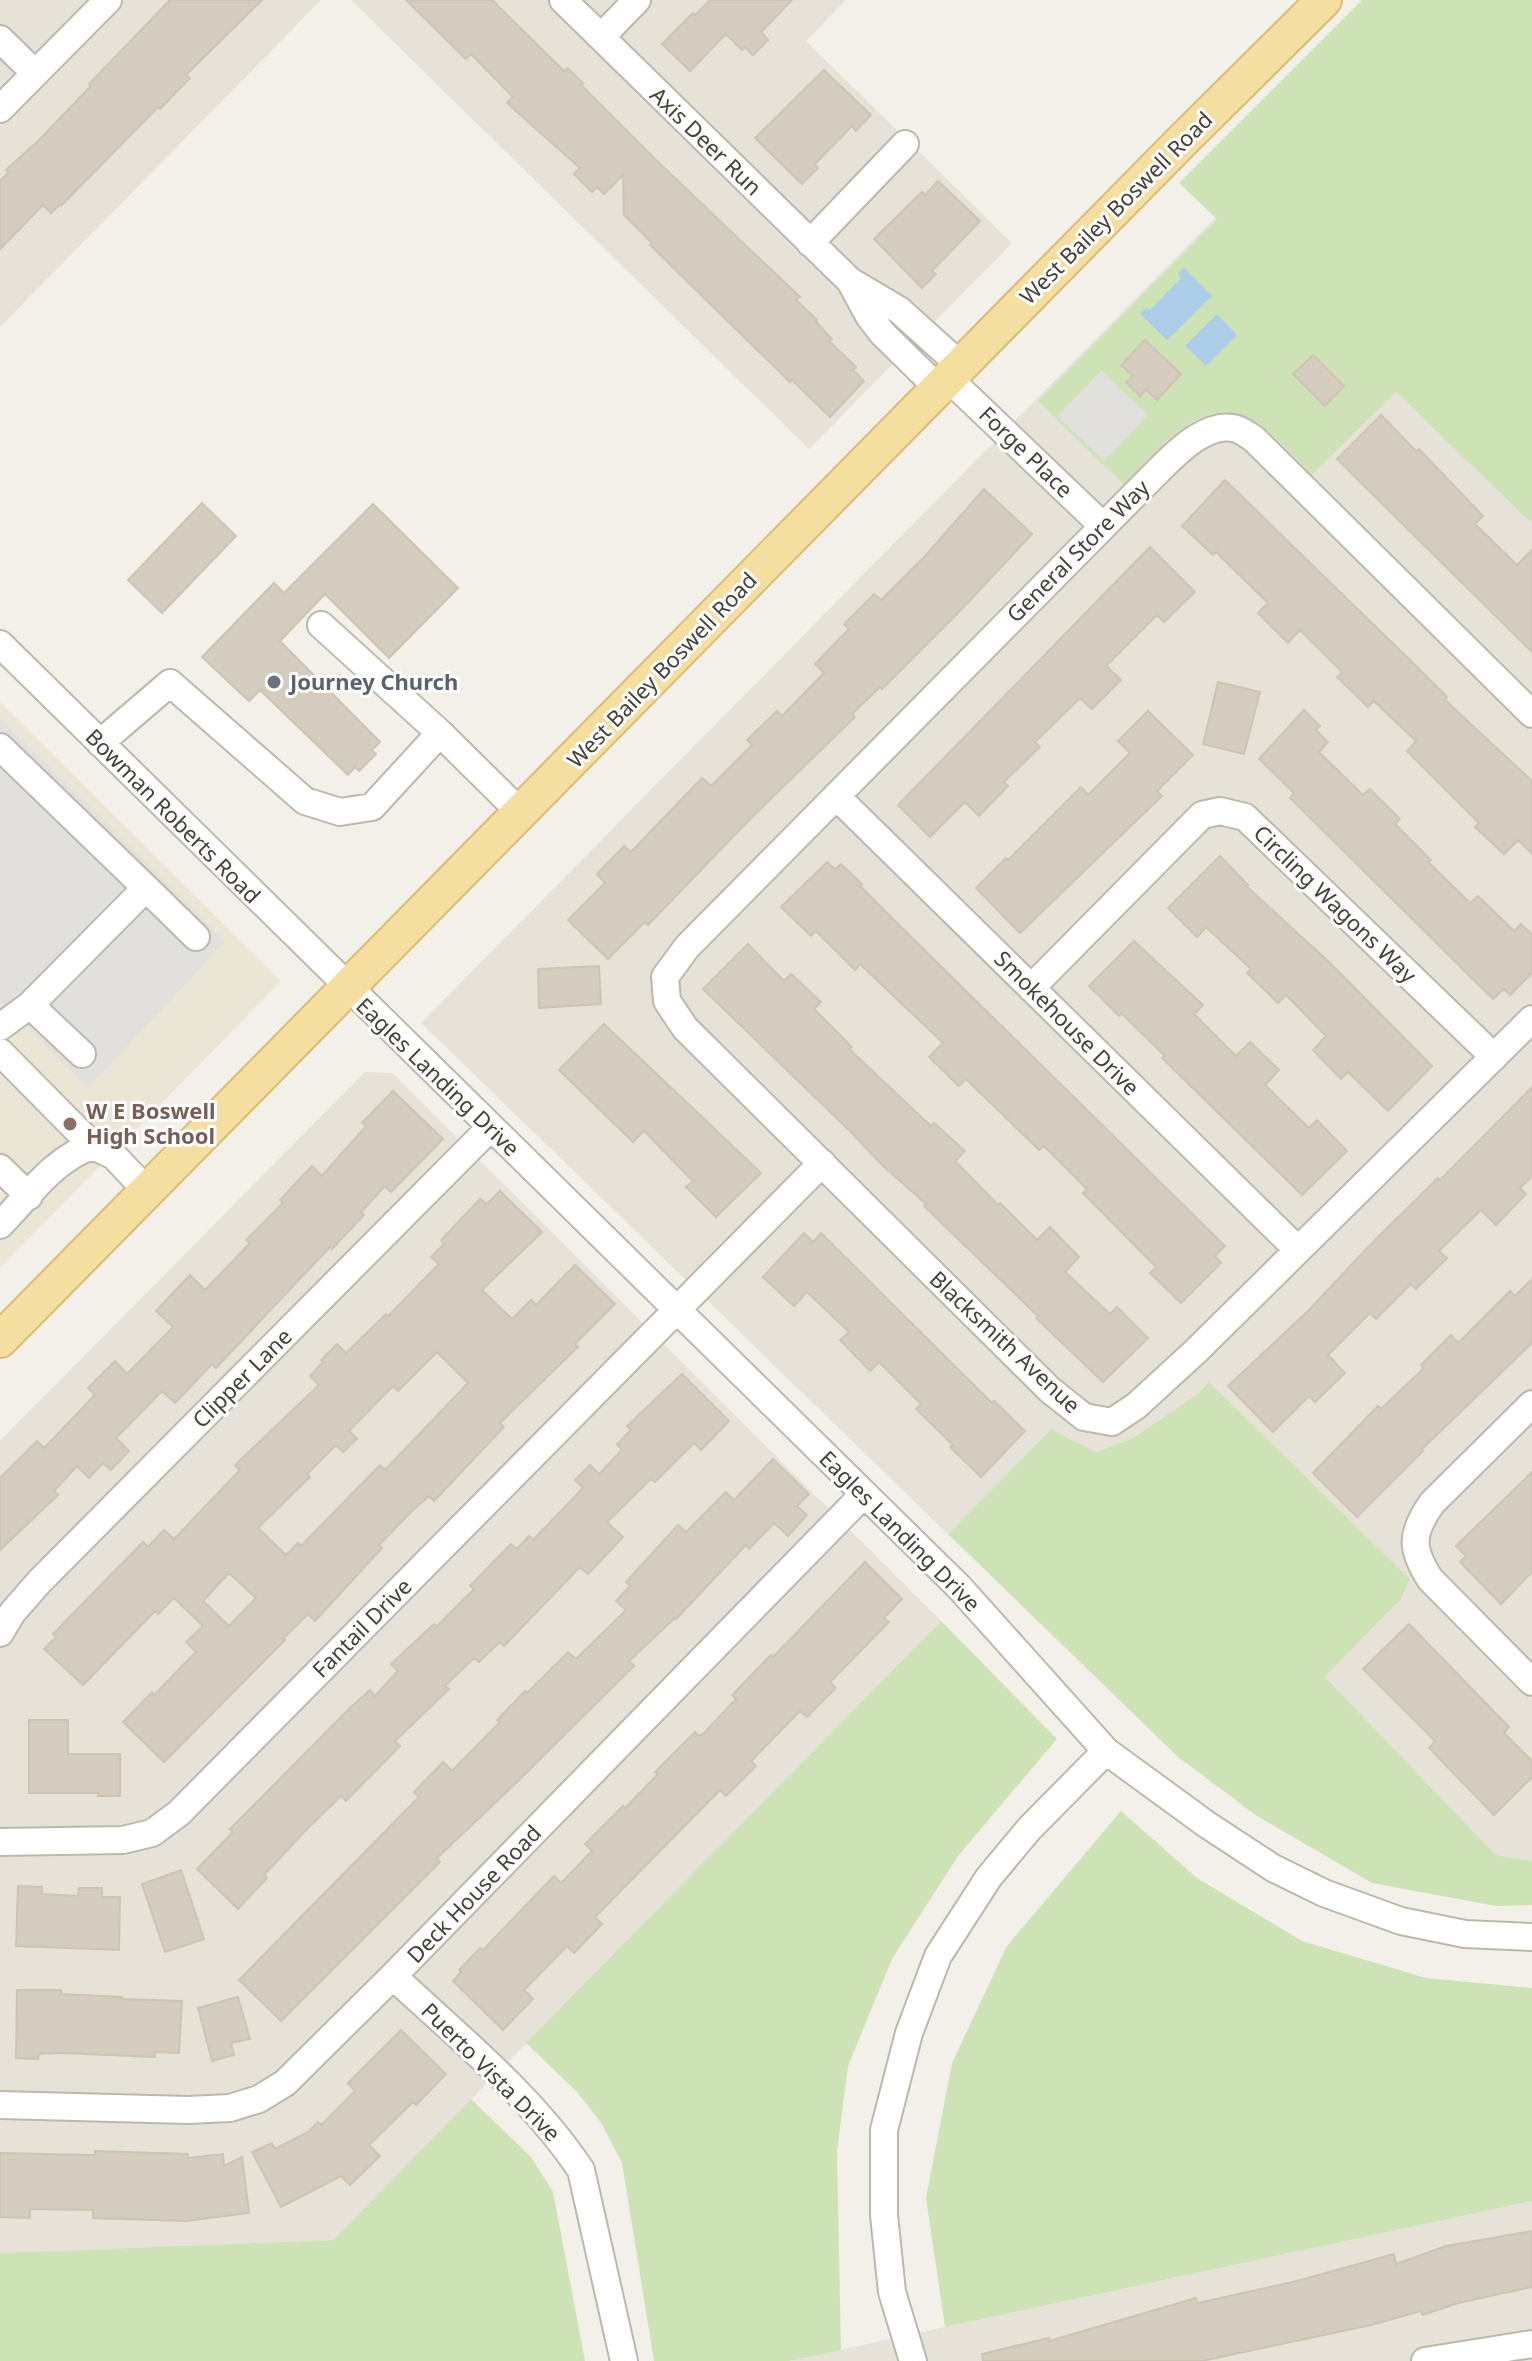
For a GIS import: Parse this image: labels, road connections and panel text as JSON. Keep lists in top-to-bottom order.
{
  "streets": {
    "main road": ["West Bailey Boswell Road"],
    "street": [
      "Axis Deer Run",
      "Forge Place",
      "General Store Way",
      "Bowman Roberts Road",
      "Circling Wagons Way",
      "Smokehouse Drive",
      "Eagles Landing Drive",
      "Blacksmith Avenue",
      "Clipper Lane",
      "Fantail Drive",
      "Deck House Road",
      "Puerto Vista Drive"
    ]
  },
  "crossings": [
    ["Axis Deer Run", "West Bailey Boswell Road"],
    ["Axis Deer Run", "Forge Place"],
    ["West Bailey Boswell Road", "Forge Place"],
    ["West Bailey Boswell Road", "Bowman Roberts Road"],
    ["West Bailey Boswell Road", "Eagles Landing Drive"],
    ["Forge Place", "General Store Way"],
    ["General Store Way", "Smokehouse Drive"],
    ["General Store Way", "Blacksmith Avenue"],
    ["Bowman Roberts Road", "Eagles Landing Drive"],
    ["Circling Wagons Way", "Smokehouse Drive"],
    ["Circling Wagons Way", "Blacksmith Avenue"],
    ["Smokehouse Drive", "Blacksmith Avenue"],
    ["Eagles Landing Drive", "Clipper Lane"],
    ["Eagles Landing Drive", "Fantail Drive"],
    ["Eagles Landing Drive", "Deck House Road"],
    ["Blacksmith Avenue", "Fantail Drive"],
    ["Deck House Road", "Puerto Vista Drive"]
  ],
  "places": ["Journey Church", "W E Boswell High School"]
}
